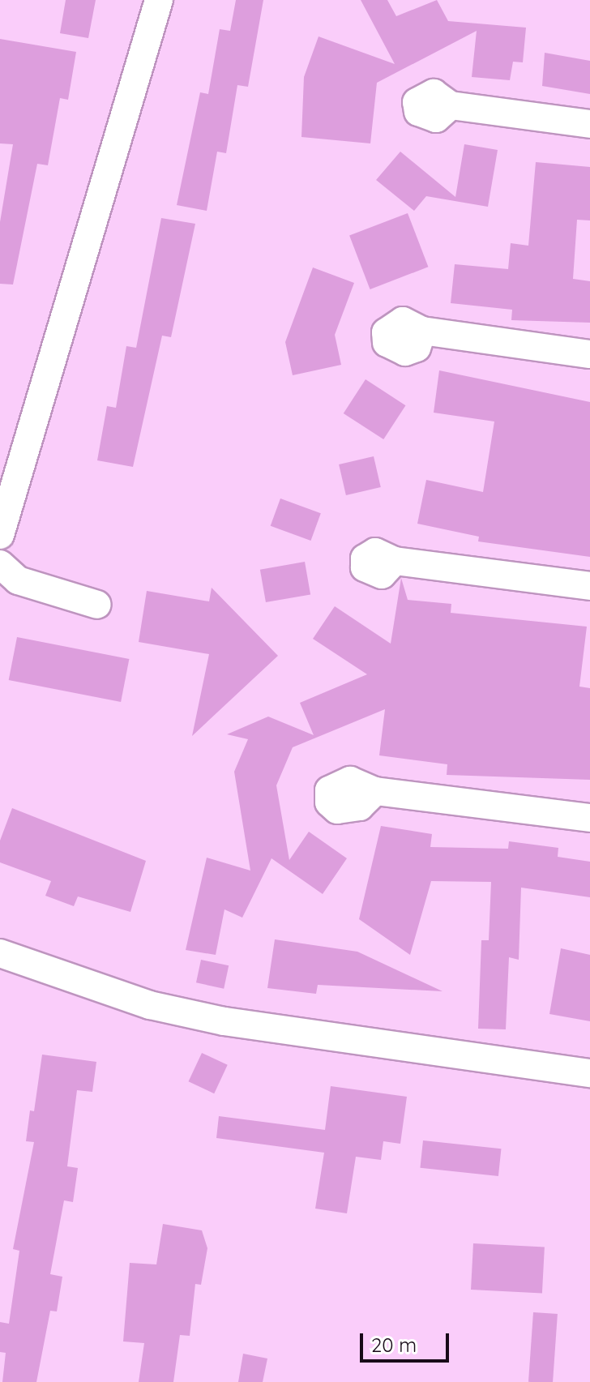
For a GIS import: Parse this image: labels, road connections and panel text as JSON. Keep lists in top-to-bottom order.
{
  "scale_bar": "20 m"
}
